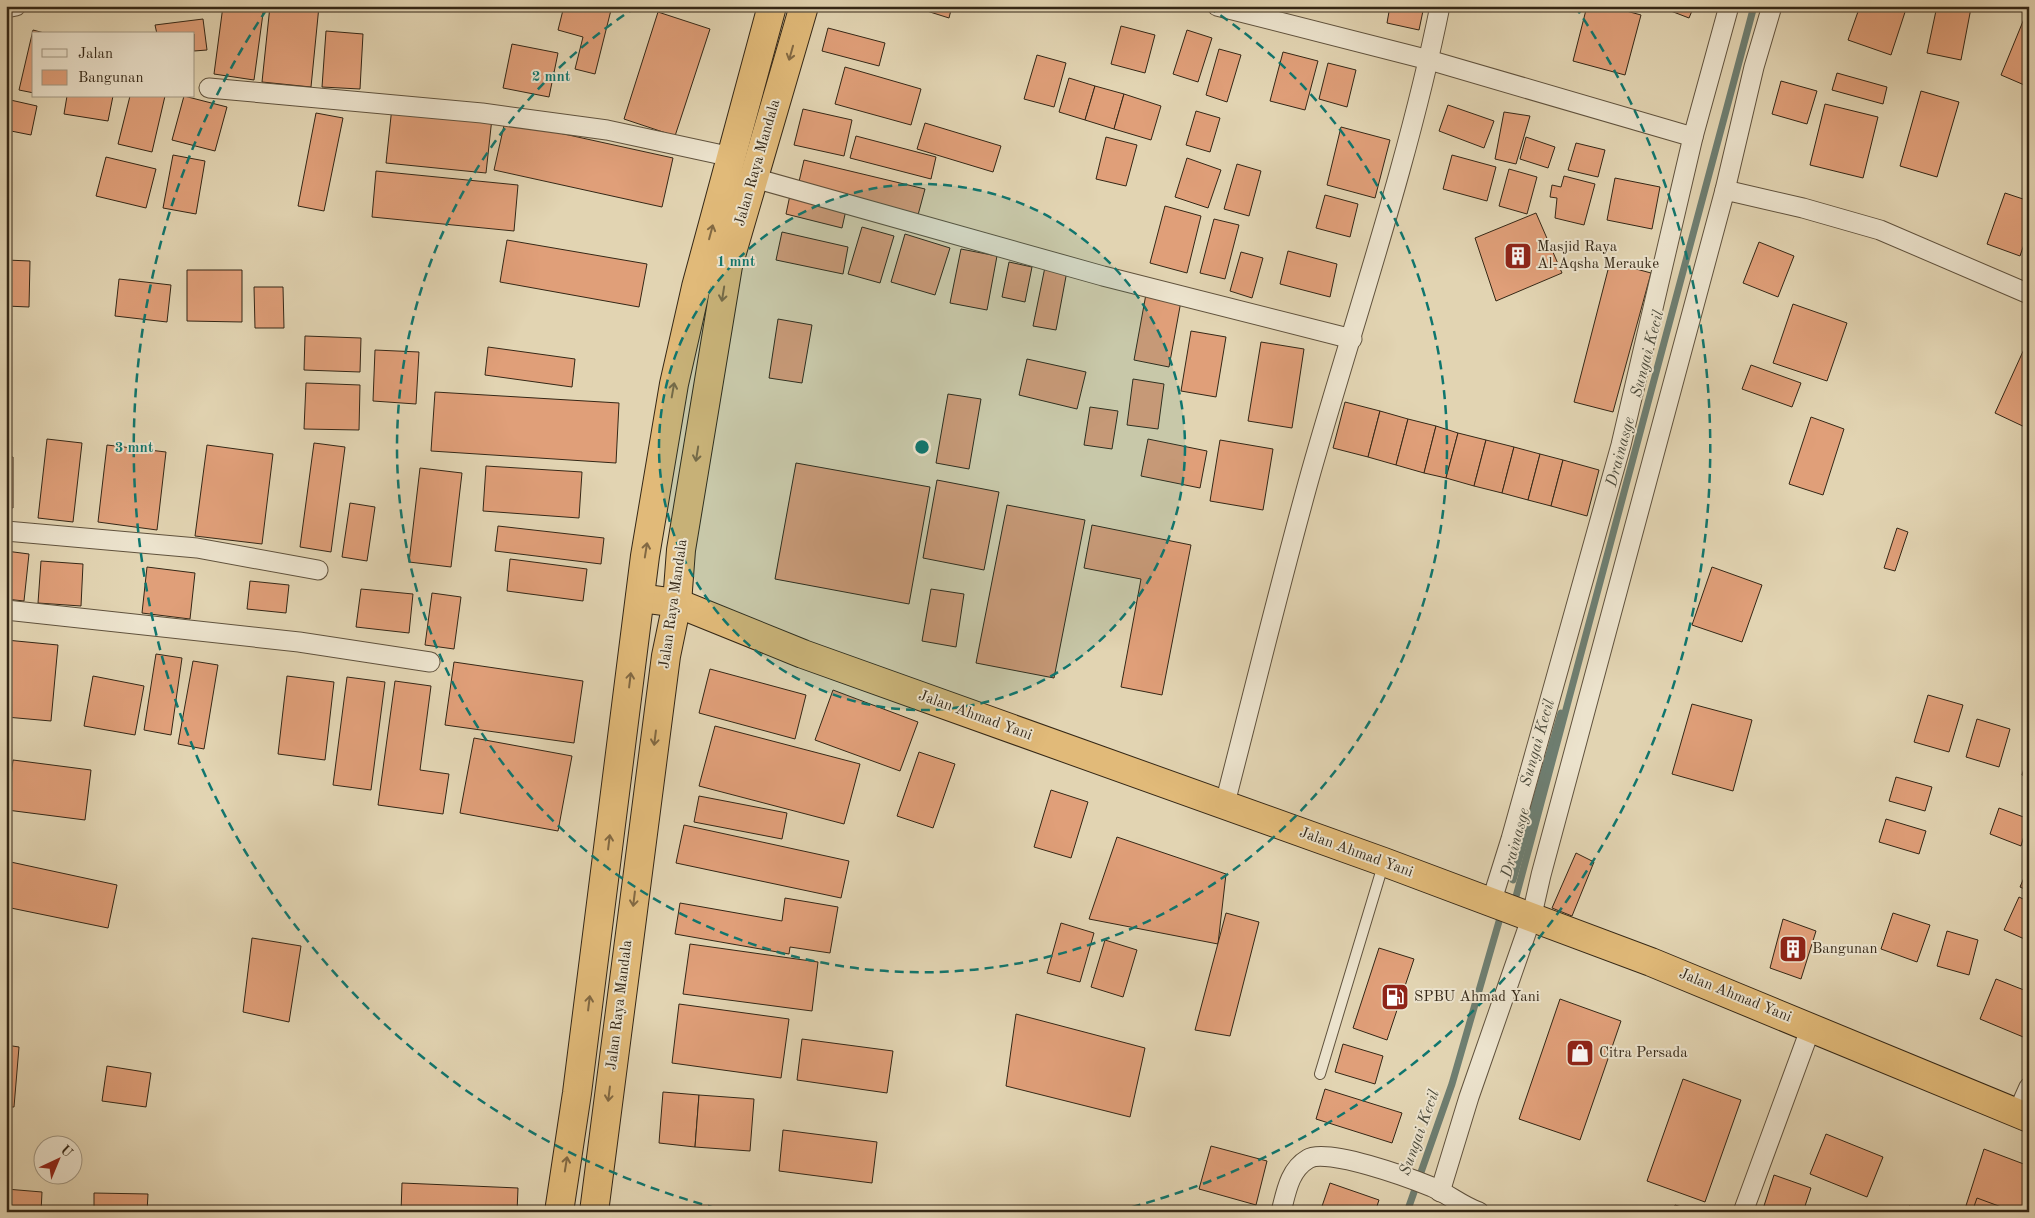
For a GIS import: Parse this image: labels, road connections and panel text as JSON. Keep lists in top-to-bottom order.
{
  "streets": {
    "highway": ["Jalan Raya Mandala", "Jalan Ahmad Yani"]
  },
  "crossings": [
    ["Jalan Raya Mandala", "Jalan Ahmad Yani"]
  ],
  "water": ["Sungai Kecil", "Drainasge"],
  "places": {
    "building": ["Masjid Raya Al-Aqsha Merauke", "Bangunan"],
    "fuel station": ["SPBU Ahmad Yani"],
    "shop": ["Citra Persada"]
  },
  "legend": ["Jalan", "Bangunan"],
  "north": "top right",
  "rings": ["2 mnt", "1 mnt", "3 mnt"]
}
